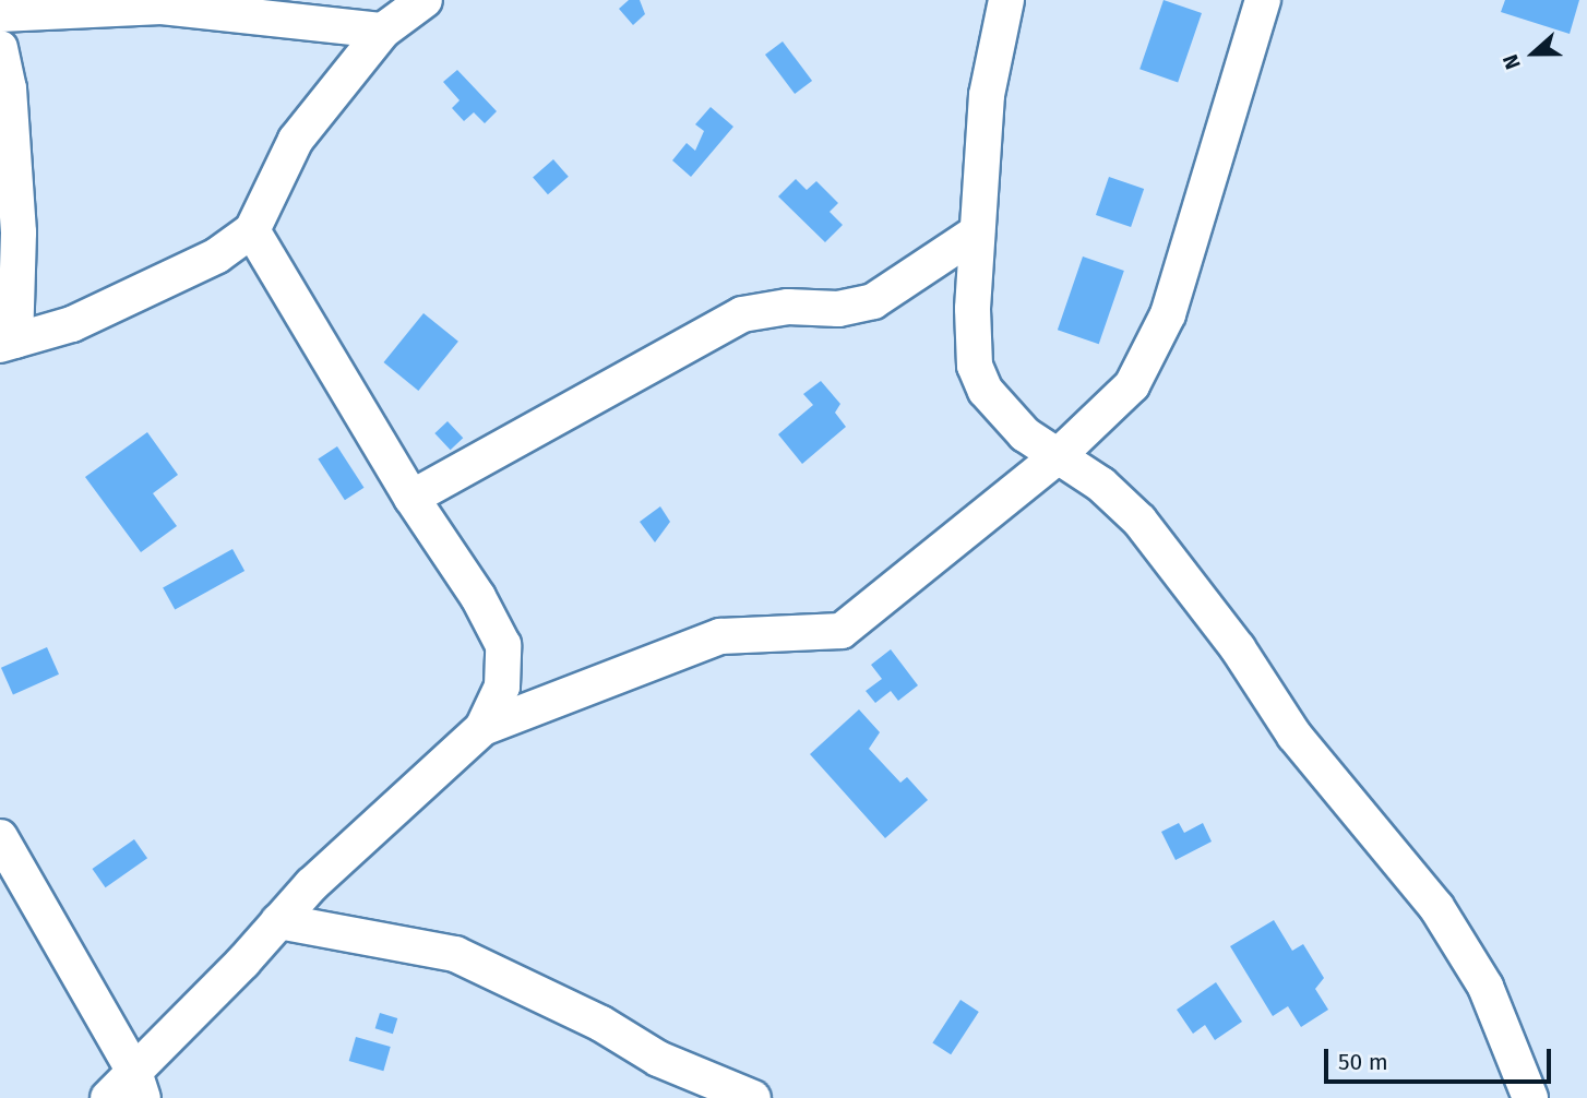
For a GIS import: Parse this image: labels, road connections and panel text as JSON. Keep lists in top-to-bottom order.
{
  "scale_bar": "50 m",
  "north": "left"
}
